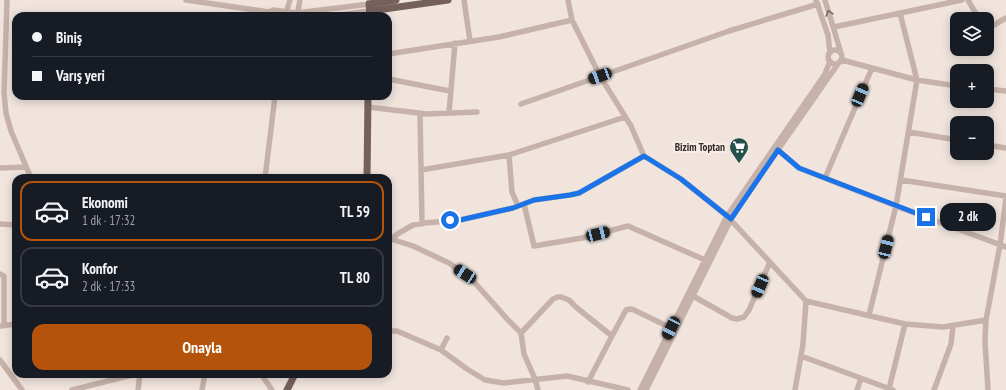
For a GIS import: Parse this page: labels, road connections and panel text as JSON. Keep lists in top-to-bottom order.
{
  "places": {
    "supermarket": ["Bizim Toptan"]
  },
  "page": {
    "map_buttons": ["+", "−"],
    "banner": ["Biniş", "Varış yeri"],
    "list": [
      {
        "name": "Ekonomi",
        "note": "1 dk · 17:32",
        "value": "TL 59"
      },
      {
        "name": "Konfor",
        "note": "2 dk · 17:33",
        "value": "TL 80"
      }
    ],
    "bubble": "2 dk",
    "buttons": "Onayla"
  }
}
